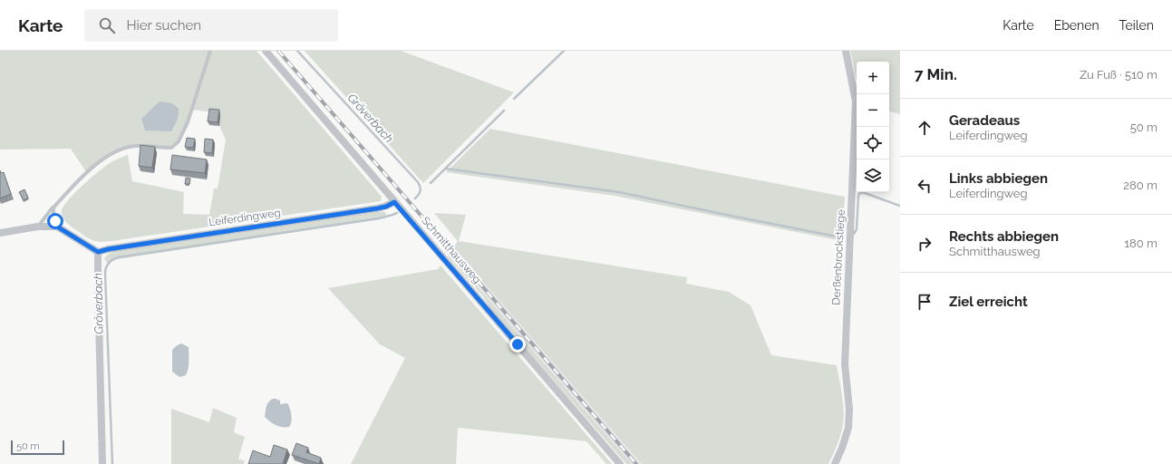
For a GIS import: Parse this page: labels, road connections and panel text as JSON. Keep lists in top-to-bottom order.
{
  "streets": {
    "street": ["Leiferdingweg", "Schmitthausweg", "Derßenbrockstiege"]
  },
  "crossings": [
    ["Leiferdingweg", "Schmitthausweg"]
  ],
  "water": ["Gröverbach"],
  "scale_bar": "50 m",
  "page": {
    "header": "Karte",
    "search": "Hier suchen",
    "nav": ["Karte", "Ebenen", "Teilen"],
    "heading": ["7 Min.", "Zu Fuß · 510 m"],
    "map_buttons": ["+", "−"],
    "list": [
      ["Geradeaus", "Leiferdingweg", "50 m"],
      ["Links abbiegen", "Leiferdingweg", "280 m"],
      ["Rechts abbiegen", "Schmitthausweg", "180 m"],
      "Ziel erreicht"
    ],
    "scale": "50 m"
  }
}
